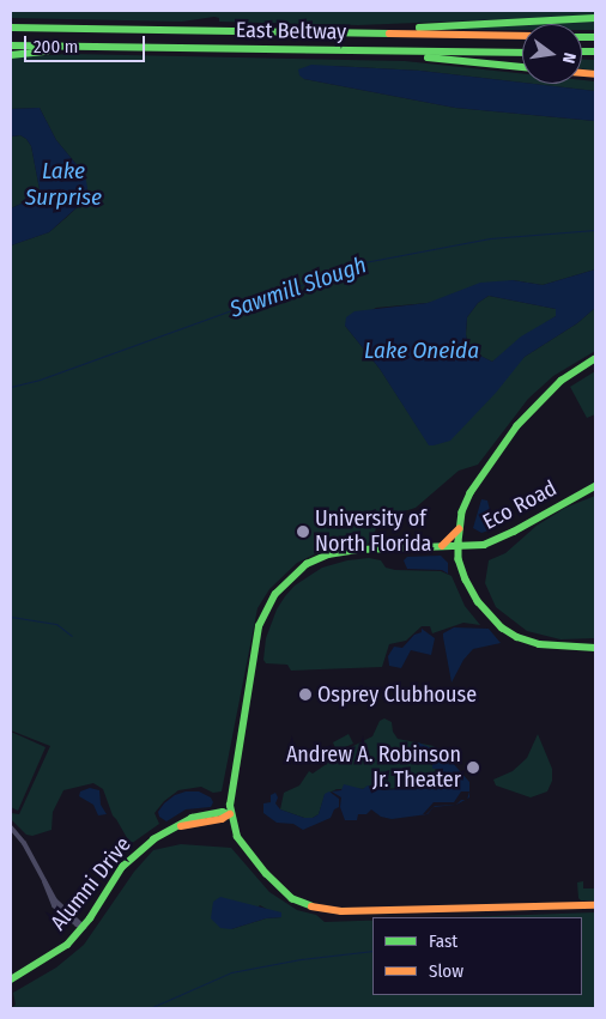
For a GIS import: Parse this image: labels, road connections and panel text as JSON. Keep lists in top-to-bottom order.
{
  "streets": {
    "main road": ["East Beltway", "Eco Road", "Alumni Drive"]
  },
  "crossings": [
    ["Eco Road", "Alumni Drive"]
  ],
  "water": ["Lake Surprise", "Sawmill Slough", "Lake Oneida"],
  "places": ["University of North Florida", "Osprey Clubhouse", "Andrew A. Robinson Jr. Theater"],
  "legend": ["Fast", "Slow"],
  "scale_bar": "200 m",
  "north": "right"
}
